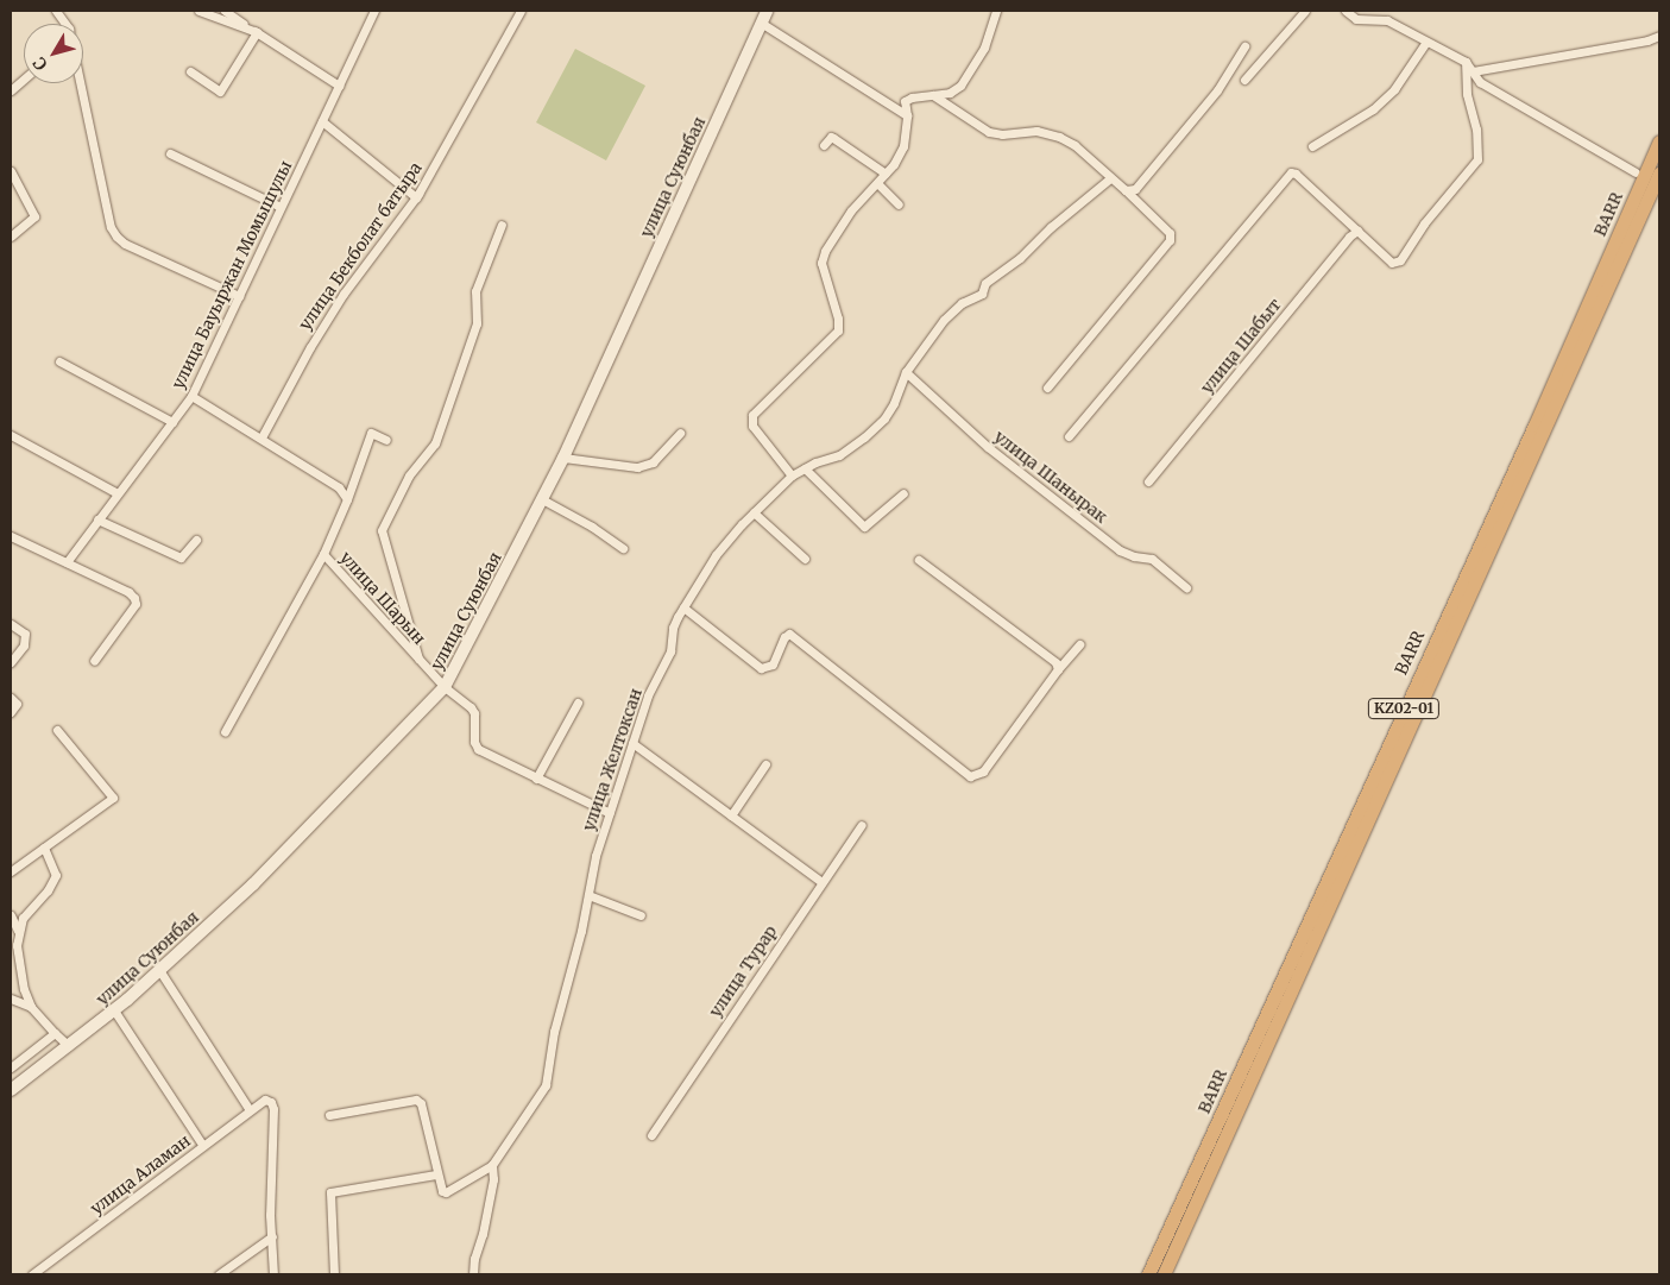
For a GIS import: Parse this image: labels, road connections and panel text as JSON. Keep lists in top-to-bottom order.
{
  "streets": {
    "highway": ["BARR", "KZ02-01"],
    "main road": ["улица Суюнбая"],
    "street": [
      "улица Бекболат батыра",
      "улица Бауыржан Момышулы",
      "улица Шабыт",
      "улица Шанырак",
      "улица Шарын",
      "улица Желтоксан",
      "улица Турар",
      "улица Аламан"
    ]
  },
  "crossings": [
    ["улица Суюнбая", "улица Шарын"],
    ["улица Шанырак", "улица Желтоксан"]
  ],
  "north": "bottom left"
}
